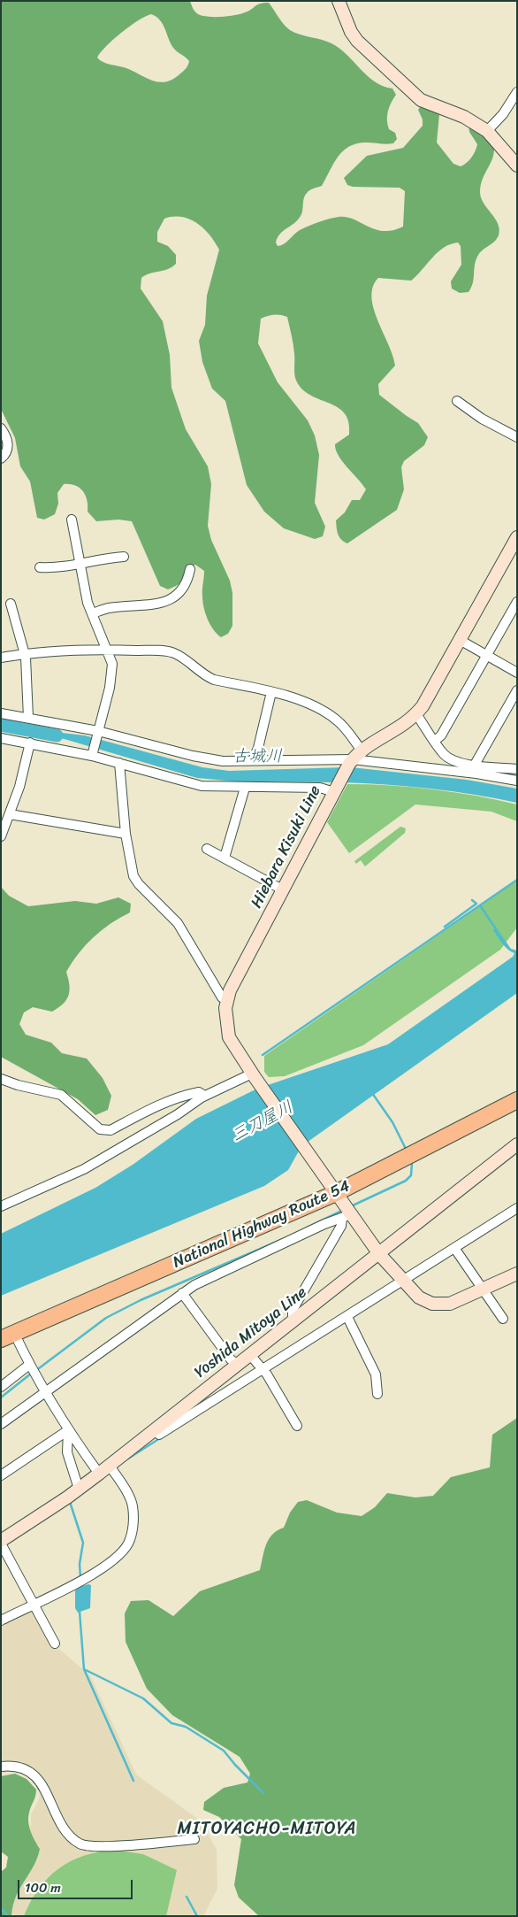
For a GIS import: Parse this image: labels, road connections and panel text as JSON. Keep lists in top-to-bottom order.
{
  "streets": {
    "highway": ["National Highway Route 54"],
    "main road": ["Hiebara Kisuki Line", "Yoshida Mitoya Line"]
  },
  "crossings": [
    ["Hiebara Kisuki Line", "National Highway Route 54"],
    ["Hiebara Kisuki Line", "Yoshida Mitoya Line"]
  ],
  "districts": ["MITOYACHO-MITOYA"],
  "water": ["古城川", "三刀屋川"],
  "scale_bar": "100 m"
}
